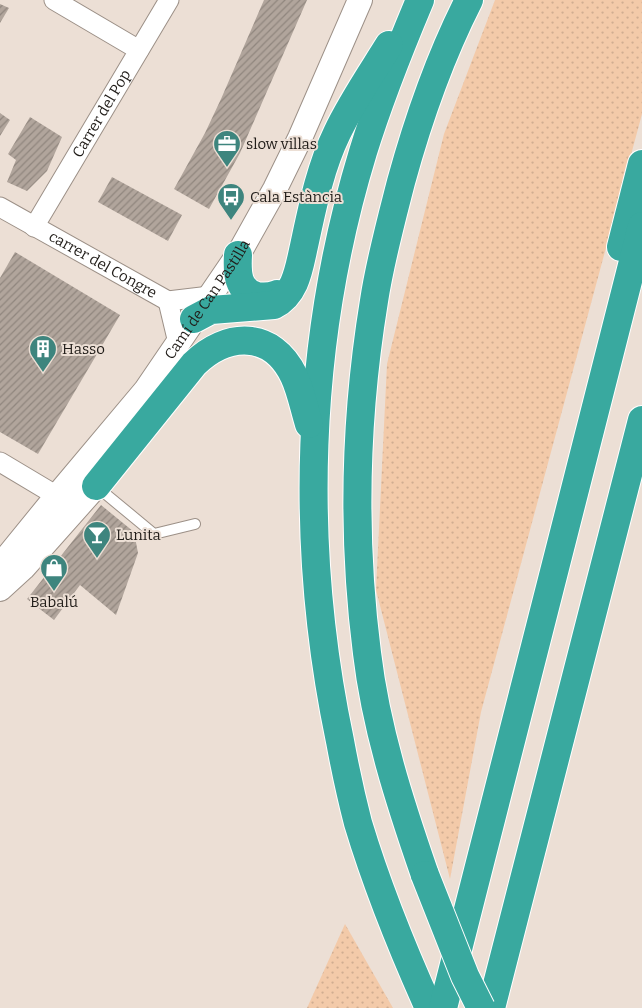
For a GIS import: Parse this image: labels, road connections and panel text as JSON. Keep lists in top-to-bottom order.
{
  "streets": {
    "street": ["Carrer del Pop", "carrer del Congre", "Camí de Can Pastilla"]
  },
  "crossings": [
    ["Carrer del Pop", "carrer del Congre"],
    ["carrer del Congre", "Camí de Can Pastilla"]
  ],
  "places": {
    "office": ["slow villas"],
    "bus stop": ["Cala Estància"],
    "building": ["Hasso"],
    "bar": ["Lunita"],
    "shop": ["Babalú"]
  }
}
